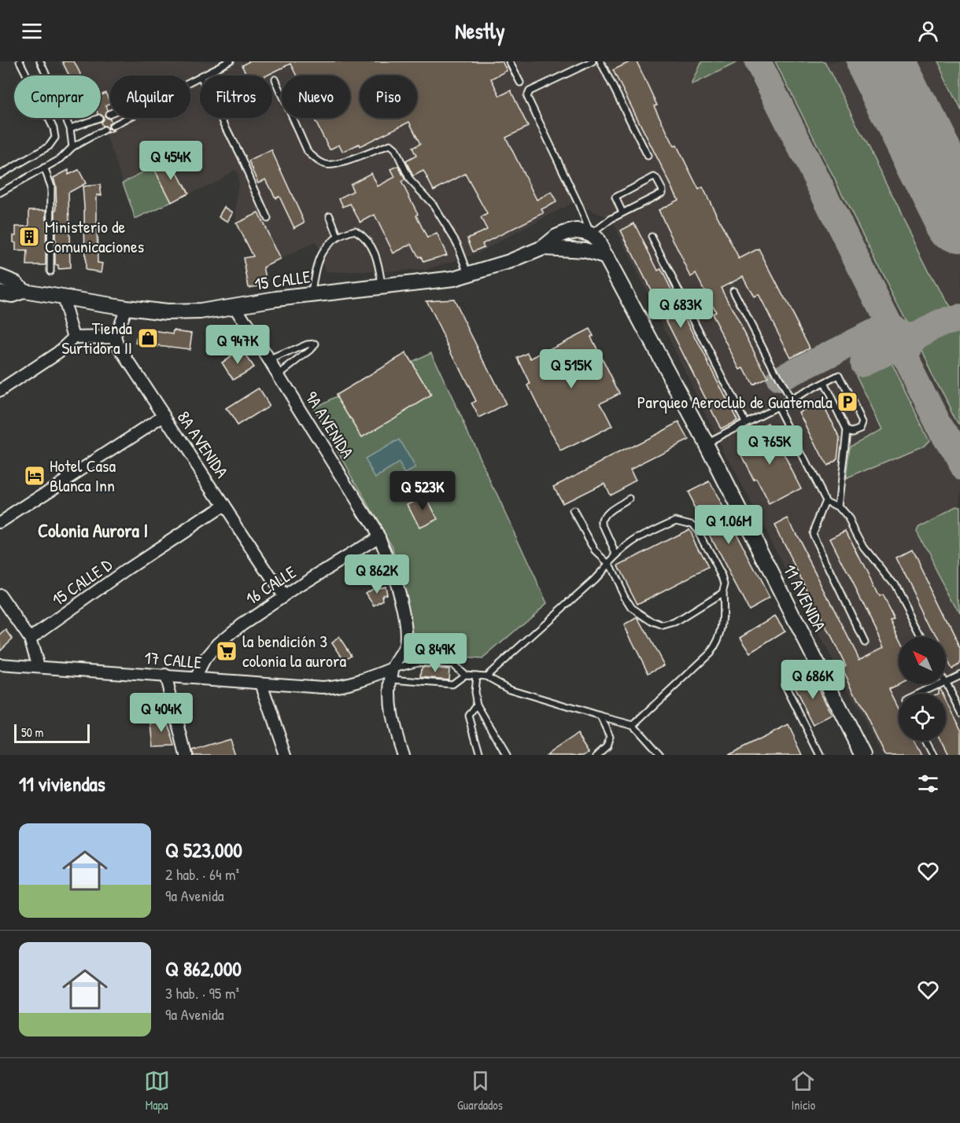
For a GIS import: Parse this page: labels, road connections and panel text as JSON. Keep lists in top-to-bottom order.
{
  "streets": {
    "main road": ["15 CALLE", "11 AVENIDA"],
    "street": [
      "9A AVENIDA",
      "8A AVENIDA",
      "15 CALLE D",
      "16 CALLE",
      "17 CALLE"
    ]
  },
  "crossings": [
    ["15 CALLE", "9A AVENIDA"],
    ["9A AVENIDA", "16 CALLE"],
    ["9A AVENIDA", "17 CALLE"],
    ["8A AVENIDA", "15 CALLE D"],
    ["8A AVENIDA", "16 CALLE"],
    ["16 CALLE", "17 CALLE"]
  ],
  "districts": ["Colonia Aurora I"],
  "places": {
    "building": ["Ministerio de Comunicaciones"],
    "shop": ["Tienda Surtidora II"],
    "parking": ["Parqueo Aeroclub de Guatemala"],
    "hotel": ["Hotel Casa Blanca Inn"],
    "supermarket": ["la bendición 3 colonia la aurora"]
  },
  "scale_bar": "50 m",
  "north": "top left",
  "page": {
    "header": "Nestly",
    "chip": [
      "Comprar",
      "Alquilar",
      "Filtros",
      "Nuevo",
      "Piso"
    ],
    "price": [
      "Q 454K",
      "Q 683K",
      "Q 947K",
      "Q 515K",
      "Q 765K",
      "Q 523K",
      "Q 1.06M",
      "Q 862K",
      "Q 849K",
      "Q 686K",
      "Q 404K"
    ],
    "scale": "50 m",
    "heading": "11 viviendas",
    "list": [
      {
        "name": "Q 523,000",
        "note": "2 hab. · 64 m² · 9a Avenida"
      },
      {
        "name": "Q 862,000",
        "note": "3 hab. · 95 m² · 9a Avenida"
      }
    ],
    "tabs": ["Mapa", "Guardados", "Inicio"]
  }
}
